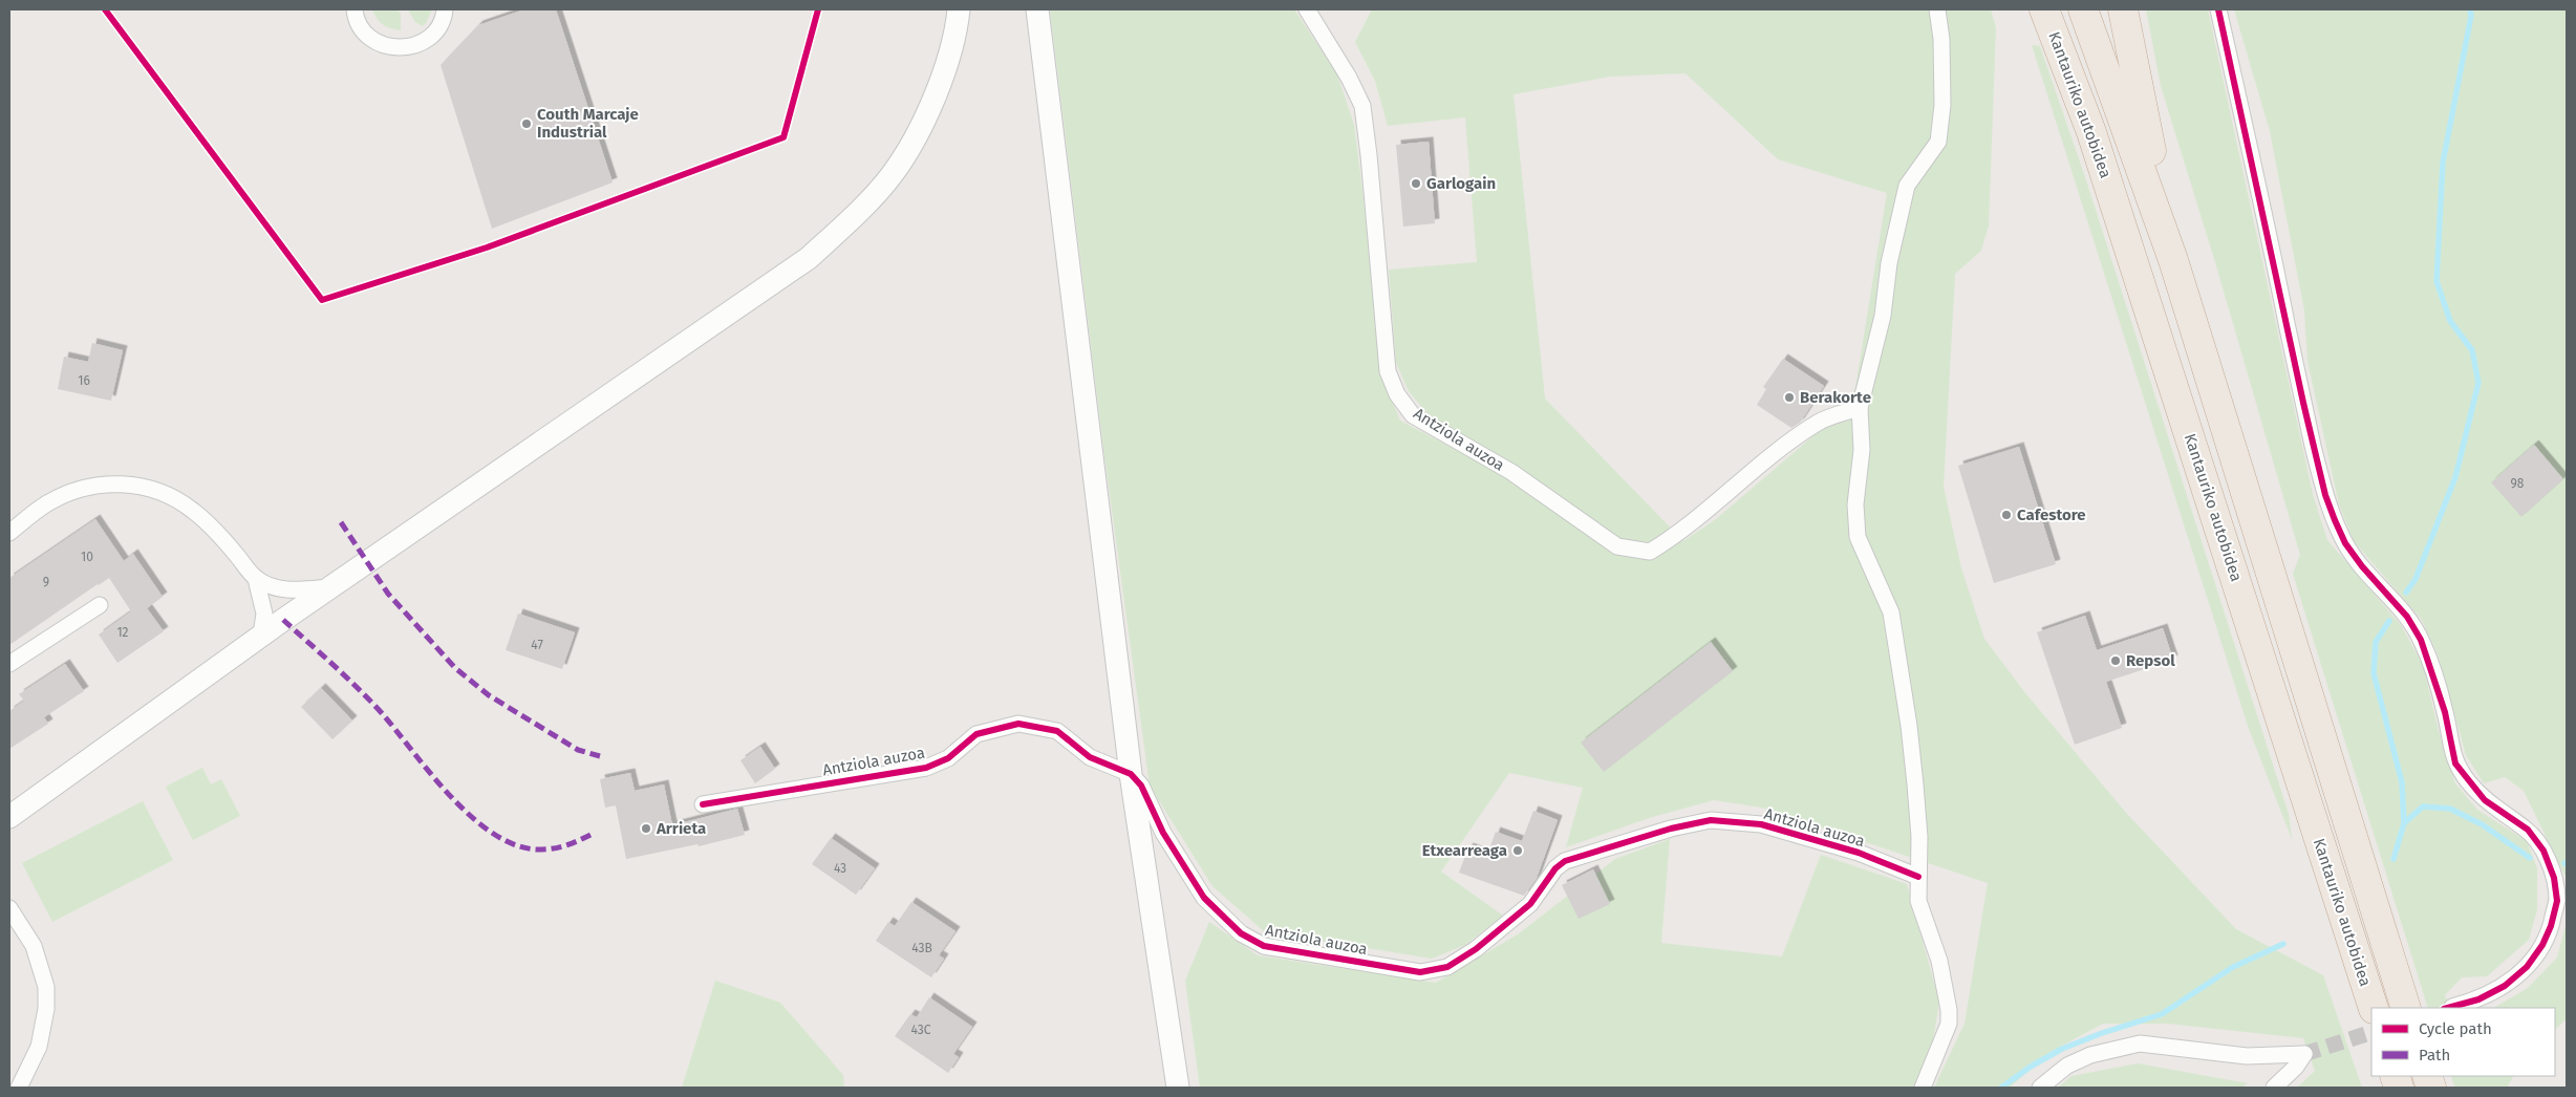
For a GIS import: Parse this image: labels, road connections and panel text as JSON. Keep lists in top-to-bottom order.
{
  "streets": {
    "highway": ["Kantauriko autobidea"],
    "street": ["Antziola auzoa"]
  },
  "places": [
    "Couth Marcaje Industrial",
    "Garlogain",
    "Berakorte",
    "Cafestore",
    "Repsol",
    "Arrieta",
    "Etxearreaga"
  ],
  "house_numbers": [
    "16",
    "98",
    "10",
    "9",
    "12",
    "47",
    "43",
    "43B",
    "43C"
  ],
  "legend": ["Cycle path", "Path"]
}
